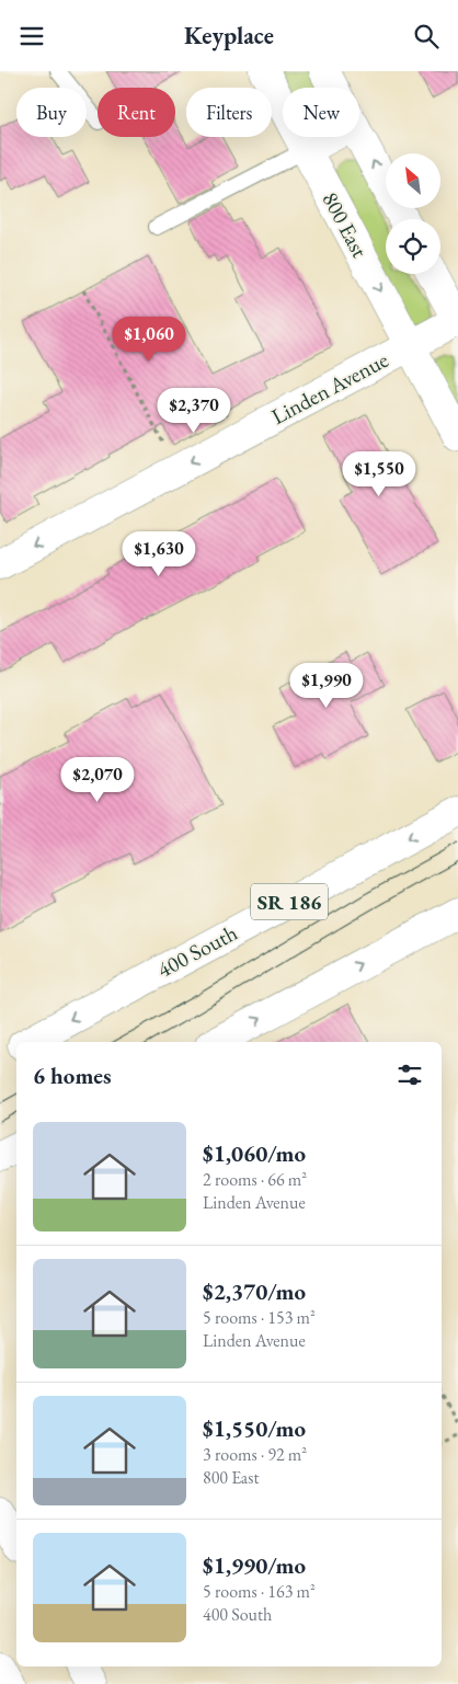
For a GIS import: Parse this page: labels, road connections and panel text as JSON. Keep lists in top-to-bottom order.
{
  "streets": {
    "street": [
      "800 East",
      "Linden Avenue",
      "SR 186",
      "400 South"
    ]
  },
  "crossings": [
    ["800 East", "Linden Avenue"]
  ],
  "one_way": ["Linden Avenue"],
  "north": "top left",
  "page": {
    "header": "Keyplace",
    "chip": [
      "Buy",
      "Rent",
      "Filters",
      "New"
    ],
    "price": [
      "$1,060",
      "$2,370",
      "$1,550",
      "$1,630",
      "$1,990",
      "$2,070"
    ],
    "heading": "6 homes",
    "list": [
      {
        "name": "$1,060/mo",
        "note": "2 rooms · 66 m² · Linden Avenue"
      },
      {
        "name": "$2,370/mo",
        "note": "5 rooms · 153 m² · Linden Avenue"
      },
      {
        "name": "$1,550/mo",
        "note": "3 rooms · 92 m² · 800 East"
      },
      {
        "name": "$1,990/mo",
        "note": "5 rooms · 163 m² · 400 South"
      }
    ]
  }
}
